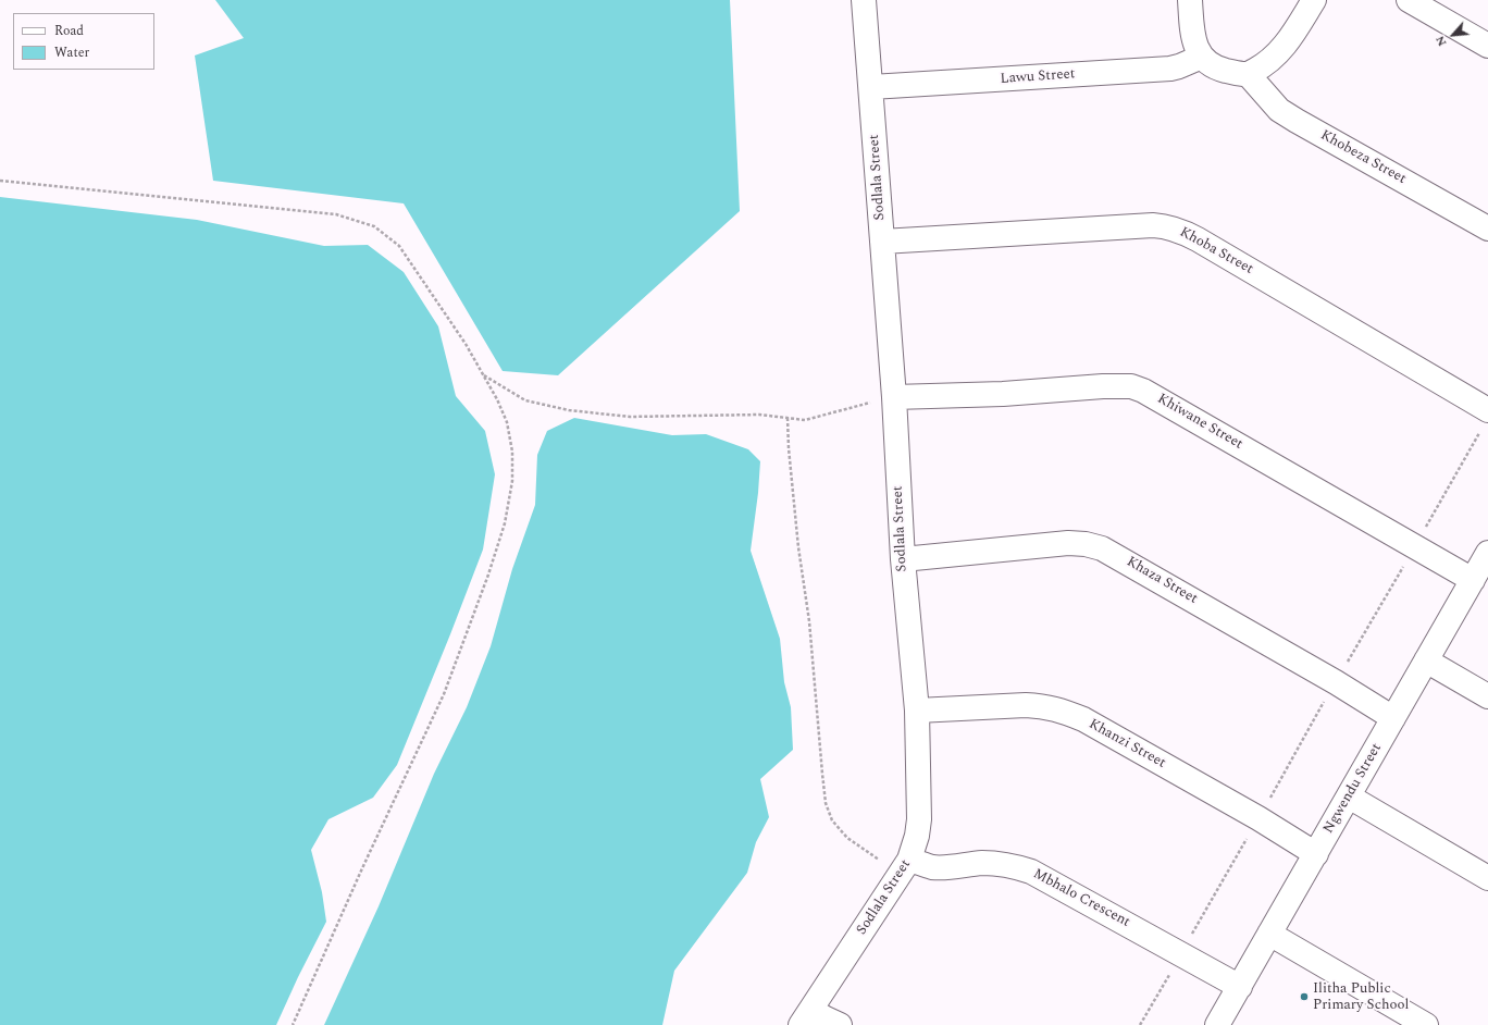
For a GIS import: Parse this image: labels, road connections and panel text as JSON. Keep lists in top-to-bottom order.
{
  "streets": {
    "street": [
      "Lawu Street",
      "Khobeza Street",
      "Sodlala Street",
      "Khoba Street",
      "Khiwane Street",
      "Khaza Street",
      "Khanzi Street",
      "Ngwendu Street",
      "Mbhalo Crescent"
    ]
  },
  "crossings": [
    ["Lawu Street", "Sodlala Street"],
    ["Sodlala Street", "Khoba Street"],
    ["Sodlala Street", "Khiwane Street"],
    ["Sodlala Street", "Khaza Street"],
    ["Sodlala Street", "Khanzi Street"],
    ["Sodlala Street", "Mbhalo Crescent"],
    ["Khiwane Street", "Ngwendu Street"],
    ["Khaza Street", "Ngwendu Street"],
    ["Khanzi Street", "Ngwendu Street"],
    ["Ngwendu Street", "Mbhalo Crescent"]
  ],
  "places": ["Ilitha Public Primary School"],
  "legend": ["Road", "Water"],
  "north": "bottom left"
}
